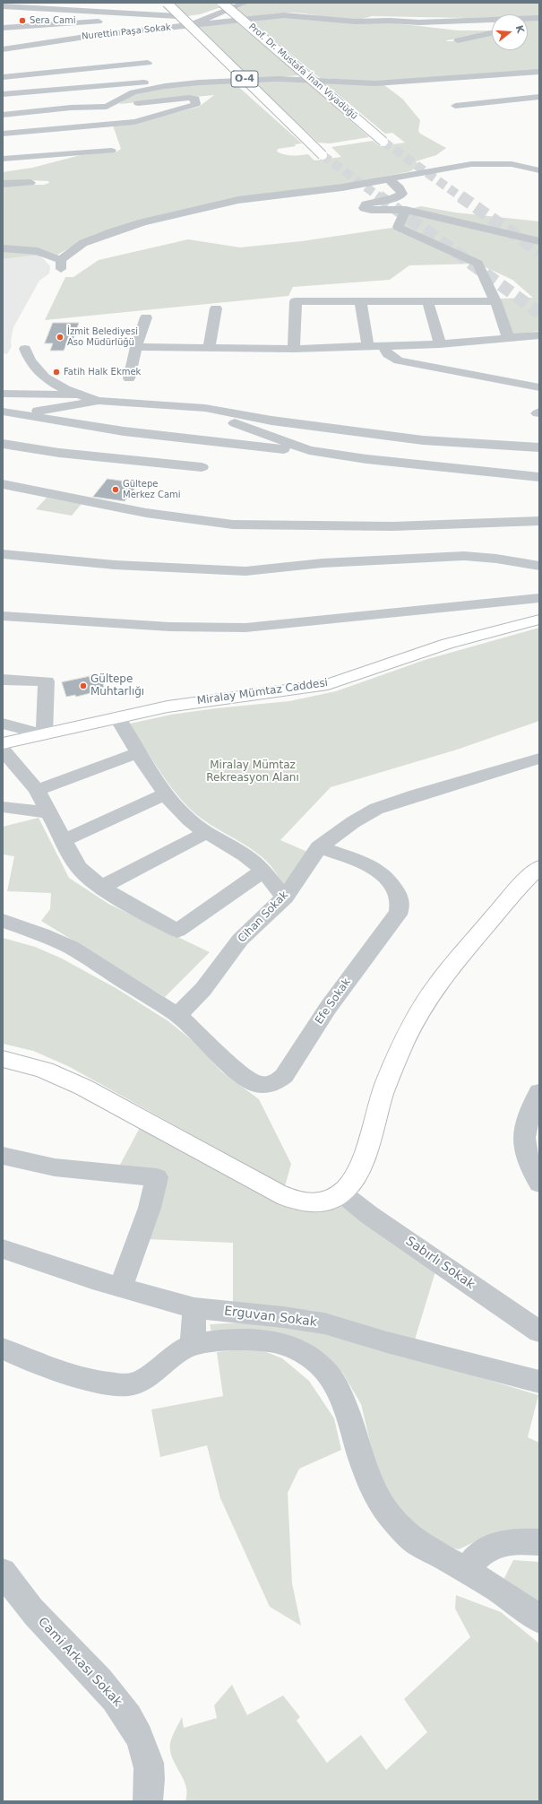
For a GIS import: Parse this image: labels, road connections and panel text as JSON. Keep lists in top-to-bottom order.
{
  "streets": {
    "main road": ["Prof. Dr. Mustafa İnan Viyadüğü", "O-4", "Miralay Mümtaz Caddesi"],
    "street": [
      "Nurettin Paşa Sokak",
      "Cihan Sokak",
      "Efe Sokak",
      "Sabırlı Sokak",
      "Erguvan Sokak",
      "Cami Arkası Sokak"
    ]
  },
  "crossings": [
    ["Cihan Sokak", "Efe Sokak"]
  ],
  "parks": ["Miralay Mümtaz Rekreasyon Alanı"],
  "places": [
    "Sera Cami",
    "İzmit Belediyesi Aso Müdürlüğü",
    "Fatih Halk Ekmek",
    "Gültepe Merkez Cami",
    "Gültepe Muhtarlığı"
  ],
  "north": "right"
}
